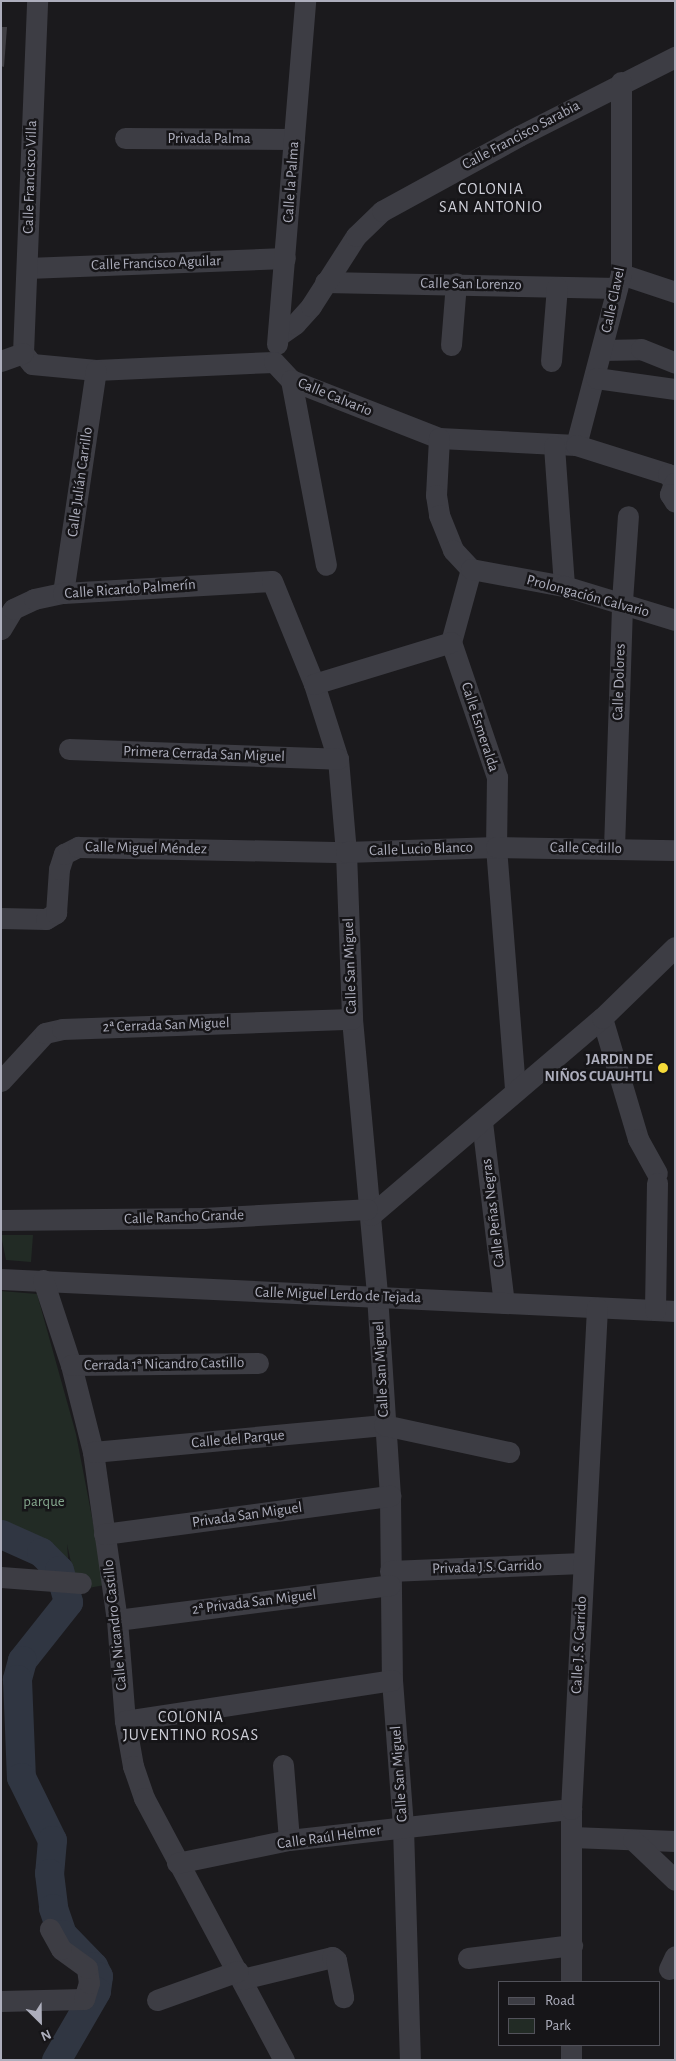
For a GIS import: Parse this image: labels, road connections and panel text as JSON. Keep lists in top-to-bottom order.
{
  "streets": {
    "street": [
      "Calle Francisco Sarabia",
      "Privada Palma",
      "Calle Francisco Villa",
      "Calle la Palma",
      "Calle Francisco Aguilar",
      "Calle San Lorenzo",
      "Calle Clavel",
      "Calle Calvario",
      "Calle Julián Carrillo",
      "Calle Ricardo Palmerín",
      "Prolongación Calvario",
      "Calle Dolores",
      "Calle Esmeralda",
      "Primera Cerrada San Miguel",
      "Calle Miguel Méndez",
      "Calle Cedillo",
      "Calle Lucio Blanco",
      "Calle San Miguel",
      "2ª Cerrada San Miguel",
      "Calle Peñas Negras",
      "Calle Rancho Grande",
      "Calle Miguel Lerdo de Tejada",
      "Cerrada 1ª Nicandro Castillo",
      "Calle del Parque",
      "Privada San Miguel",
      "Privada J.S. Garrido",
      "2ª Privada San Miguel",
      "Calle Nicandro Castillo",
      "Calle J. S. Garrido",
      "Calle Raúl Helmer"
    ]
  },
  "crossings": [
    ["Calle Francisco Sarabia", "Calle la Palma"],
    ["Calle Francisco Sarabia", "Calle San Lorenzo"],
    ["Calle Francisco Sarabia", "Calle Clavel"],
    ["Privada Palma", "Calle la Palma"],
    ["Calle Francisco Villa", "Calle Francisco Aguilar"],
    ["Calle la Palma", "Calle Francisco Aguilar"],
    ["Calle la Palma", "Calle Calvario"],
    ["Calle San Lorenzo", "Calle Clavel"],
    ["Calle Clavel", "Calle Calvario"],
    ["Calle Clavel", "Prolongación Calvario"],
    ["Calle Julián Carrillo", "Calle Ricardo Palmerín"],
    ["Calle Ricardo Palmerín", "Calle San Miguel"],
    ["Prolongación Calvario", "Calle Dolores"],
    ["Calle Dolores", "Calle Cedillo"],
    ["Calle Esmeralda", "Calle Cedillo"],
    ["Calle Esmeralda", "Calle Lucio Blanco"],
    ["Primera Cerrada San Miguel", "Calle San Miguel"],
    ["Calle Miguel Méndez", "Calle Lucio Blanco"],
    ["Calle Miguel Méndez", "Calle San Miguel"],
    ["Calle Cedillo", "Calle Lucio Blanco"],
    ["Calle Lucio Blanco", "Calle San Miguel"],
    ["Calle San Miguel", "2ª Cerrada San Miguel"],
    ["Calle San Miguel", "Calle Rancho Grande"],
    ["Calle San Miguel", "Calle Miguel Lerdo de Tejada"],
    ["Calle San Miguel", "Calle del Parque"],
    ["Calle San Miguel", "Privada San Miguel"],
    ["Calle San Miguel", "Privada J.S. Garrido"],
    ["Calle San Miguel", "2ª Privada San Miguel"],
    ["Calle San Miguel", "Calle Raúl Helmer"],
    ["Calle Peñas Negras", "Calle Miguel Lerdo de Tejada"],
    ["Calle Miguel Lerdo de Tejada", "Calle Nicandro Castillo"],
    ["Calle Miguel Lerdo de Tejada", "Calle J. S. Garrido"],
    ["Cerrada 1ª Nicandro Castillo", "Calle Nicandro Castillo"],
    ["Calle del Parque", "Calle Nicandro Castillo"],
    ["Privada San Miguel", "Calle Nicandro Castillo"],
    ["Privada J.S. Garrido", "2ª Privada San Miguel"],
    ["Privada J.S. Garrido", "Calle J. S. Garrido"],
    ["2ª Privada San Miguel", "Calle Nicandro Castillo"],
    ["Calle Nicandro Castillo", "Calle Raúl Helmer"],
    ["Calle J. S. Garrido", "Calle Raúl Helmer"]
  ],
  "districts": ["COLONIA SAN ANTONIO", "COLONIA JUVENTINO ROSAS"],
  "parks": ["parque"],
  "places": ["JARDIN DE NIÑOS CUAUHTLI"],
  "legend": ["Road", "Park"],
  "north": "bottom right"
}
